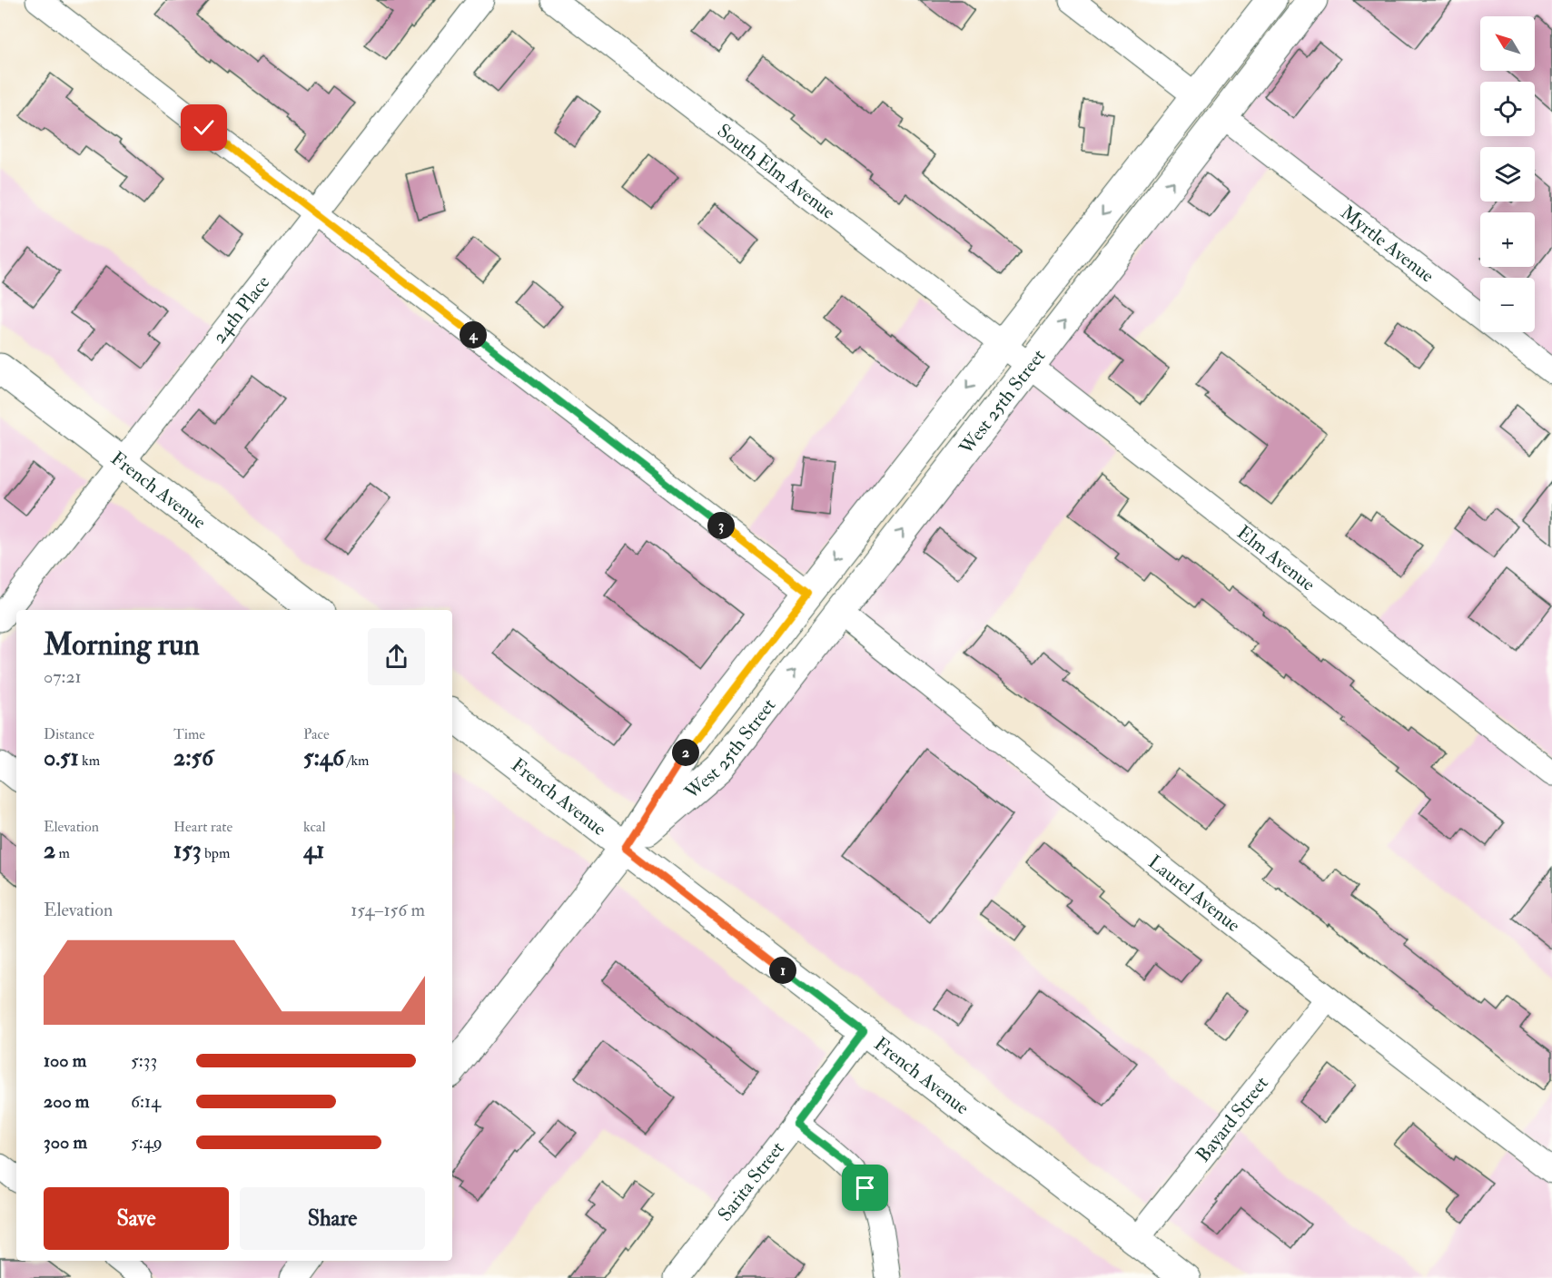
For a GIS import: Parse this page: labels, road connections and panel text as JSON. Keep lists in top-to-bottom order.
{
  "streets": {
    "main road": ["West 25th Street", "French Avenue"],
    "street": [
      "South Elm Avenue",
      "Myrtle Avenue",
      "24th Place",
      "Elm Avenue",
      "Laurel Avenue",
      "Bayard Street",
      "Sarita Street"
    ]
  },
  "crossings": [
    ["South Elm Avenue", "West 25th Street"],
    ["South Elm Avenue", "Elm Avenue"],
    ["Myrtle Avenue", "West 25th Street"],
    ["24th Place", "French Avenue"],
    ["West 25th Street", "French Avenue"],
    ["West 25th Street", "Elm Avenue"],
    ["West 25th Street", "Laurel Avenue"],
    ["French Avenue", "Bayard Street"],
    ["French Avenue", "Sarita Street"],
    ["Laurel Avenue", "Bayard Street"]
  ],
  "north": "top left",
  "page": {
    "map_buttons": ["+", "−"],
    "pins": [
      "4",
      "3",
      "2",
      "1"
    ],
    "heading": ["Morning run", "07:21"],
    "stats": [
      ["Distance", "0.51 km"],
      ["Time", "2:56"],
      ["Pace", "5:46 /km"],
      ["Elevation", "2 m"],
      ["Heart rate", "153 bpm"],
      ["kcal", "41"]
    ],
    "chart": ["Elevation", "154–156 m"],
    "list": [
      {
        "name": "100 m",
        "note": "5:33"
      },
      {
        "name": "200 m",
        "note": "6:14"
      },
      {
        "name": "300 m",
        "note": "5:49"
      }
    ],
    "buttons": ["Save", "Share"]
  }
}
